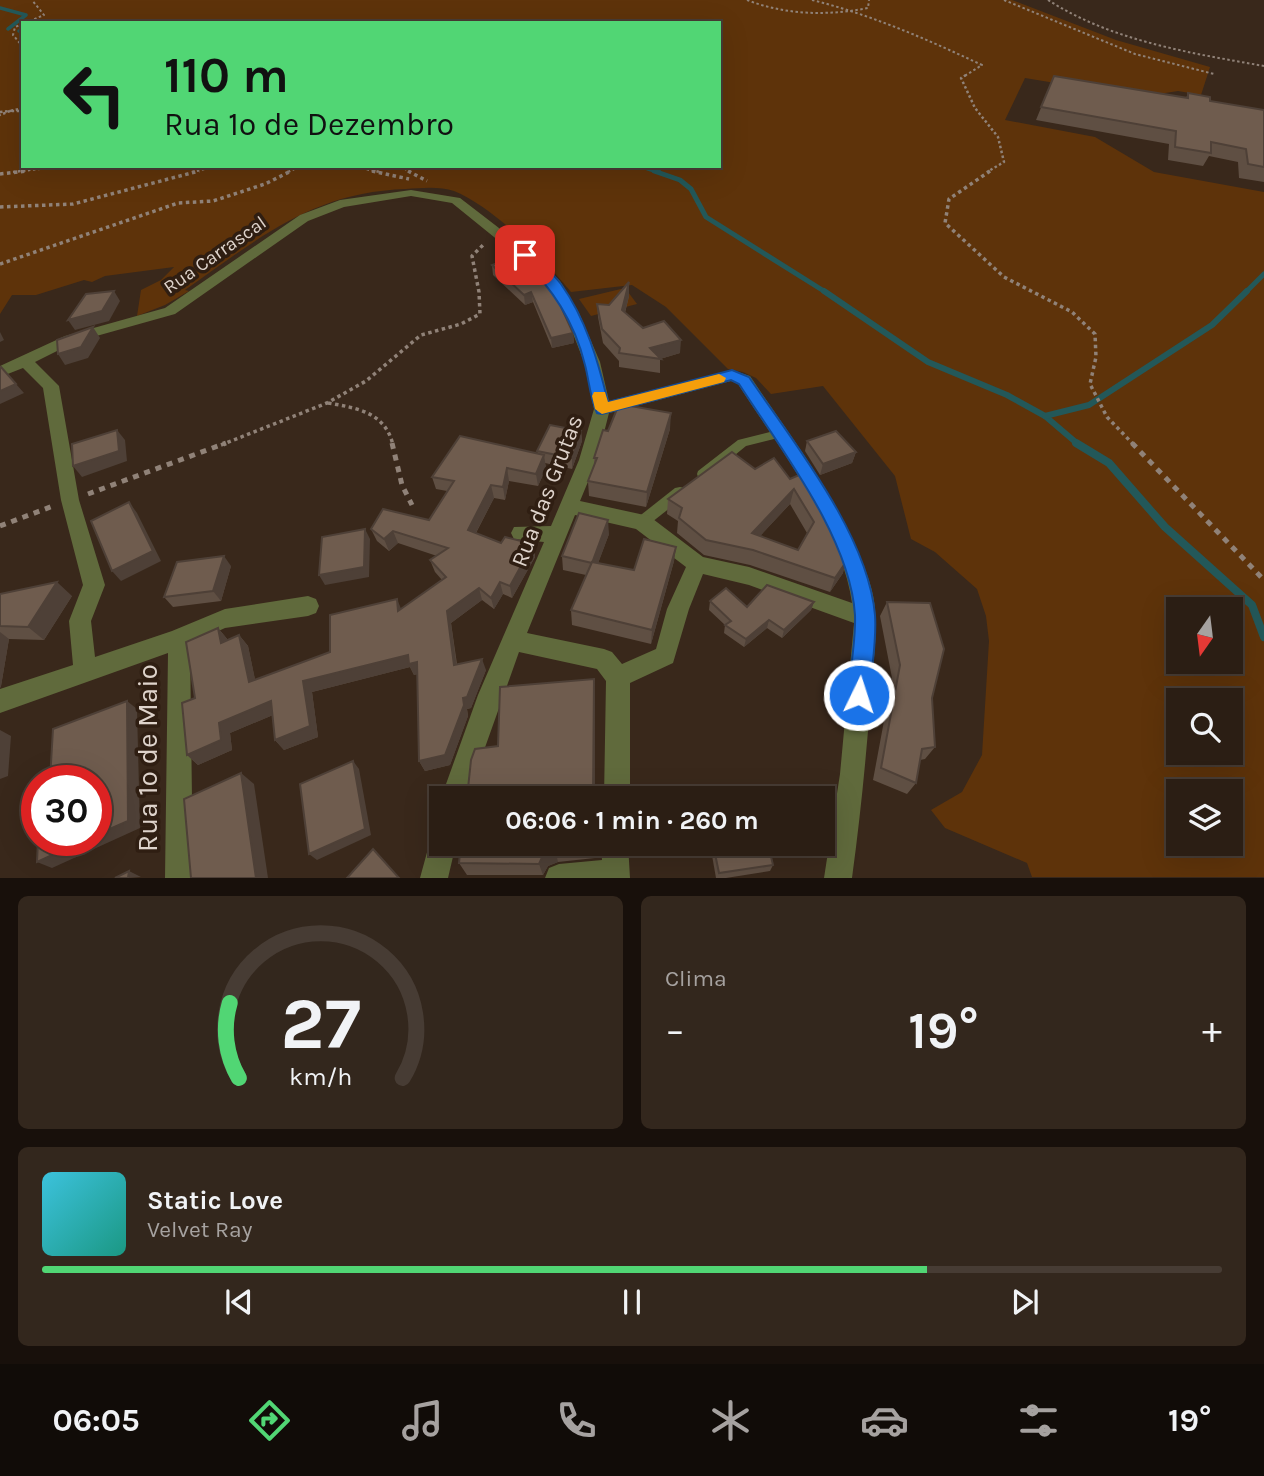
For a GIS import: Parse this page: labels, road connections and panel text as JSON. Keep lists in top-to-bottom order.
{
  "streets": {
    "street": ["Rua Carrascal", "Rua das Grutas", "Rua 1º de Maio"]
  },
  "crossings": [
    ["Rua Carrascal", "Rua das Grutas"]
  ],
  "north": "bottom",
  "page": {
    "turn": ["110 m", "Rua 1º de Dezembro"],
    "limit": "30",
    "trip": "06:06 · 1 min · 260 m",
    "tile": "Clima",
    "heat": ["−", "19°", "+"],
    "song": ["Static Love", "Velvet Ray"],
    "tabs": ["06:05", "19°"],
    "gauge": ["27", "km/h"]
  }
}
